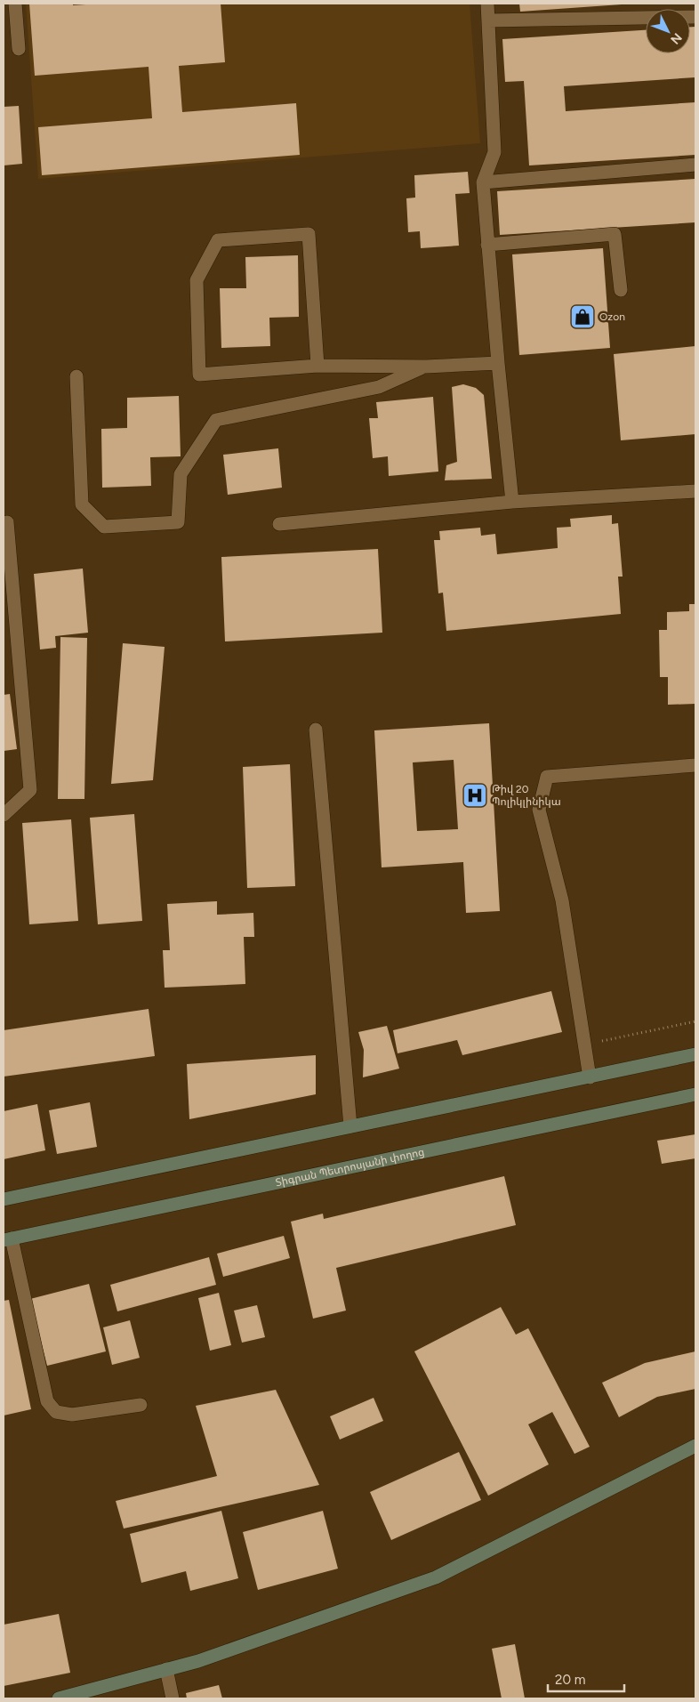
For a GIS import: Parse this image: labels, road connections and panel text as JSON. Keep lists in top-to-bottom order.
{
  "streets": {
    "main road": ["Տիգրան Պետրոսյանի փողոց"]
  },
  "places": {
    "shop": ["Ozon"],
    "hospital": ["Թիվ 20 Պոլիկլինիկա"]
  },
  "scale_bar": "20 m",
  "north": "bottom right"
}
